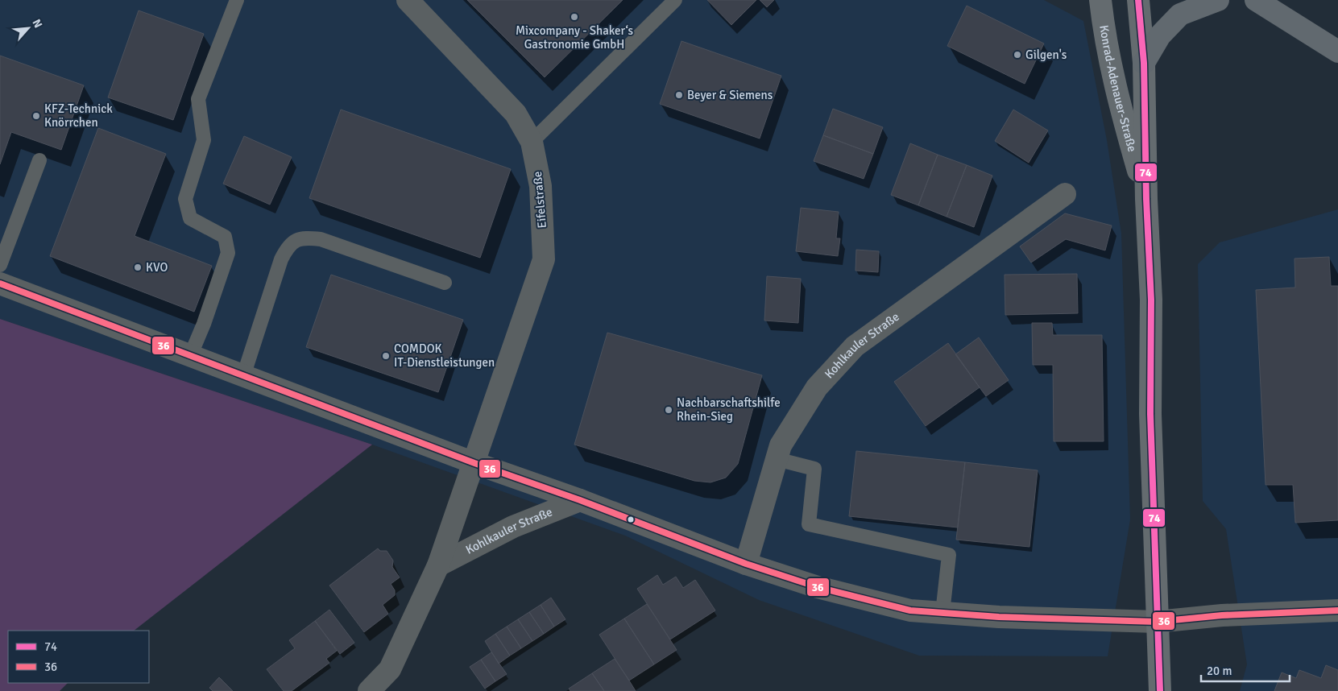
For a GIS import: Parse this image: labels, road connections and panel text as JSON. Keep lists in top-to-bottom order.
{
  "streets": {
    "street": ["Konrad-Adenauer-Straße", "Eifelstraße", "Kohlkauler Straße"]
  },
  "crossings": [
    ["Eifelstraße", "Kohlkauler Straße"]
  ],
  "places": [
    "Mixcompany - Shaker‘s Gastronomie GmbH",
    "Gilgen's",
    "Beyer & Siemens",
    "KFZ-Technick Knörrchen",
    "KVO",
    "COMDOK IT-Dienstleistungen",
    "Nachbarschaftshilfe Rhein-Sieg"
  ],
  "lines": ["transit line 74", "transit line 36"],
  "legend": ["74", "36"],
  "scale_bar": "20 m",
  "north": "top right"
}
